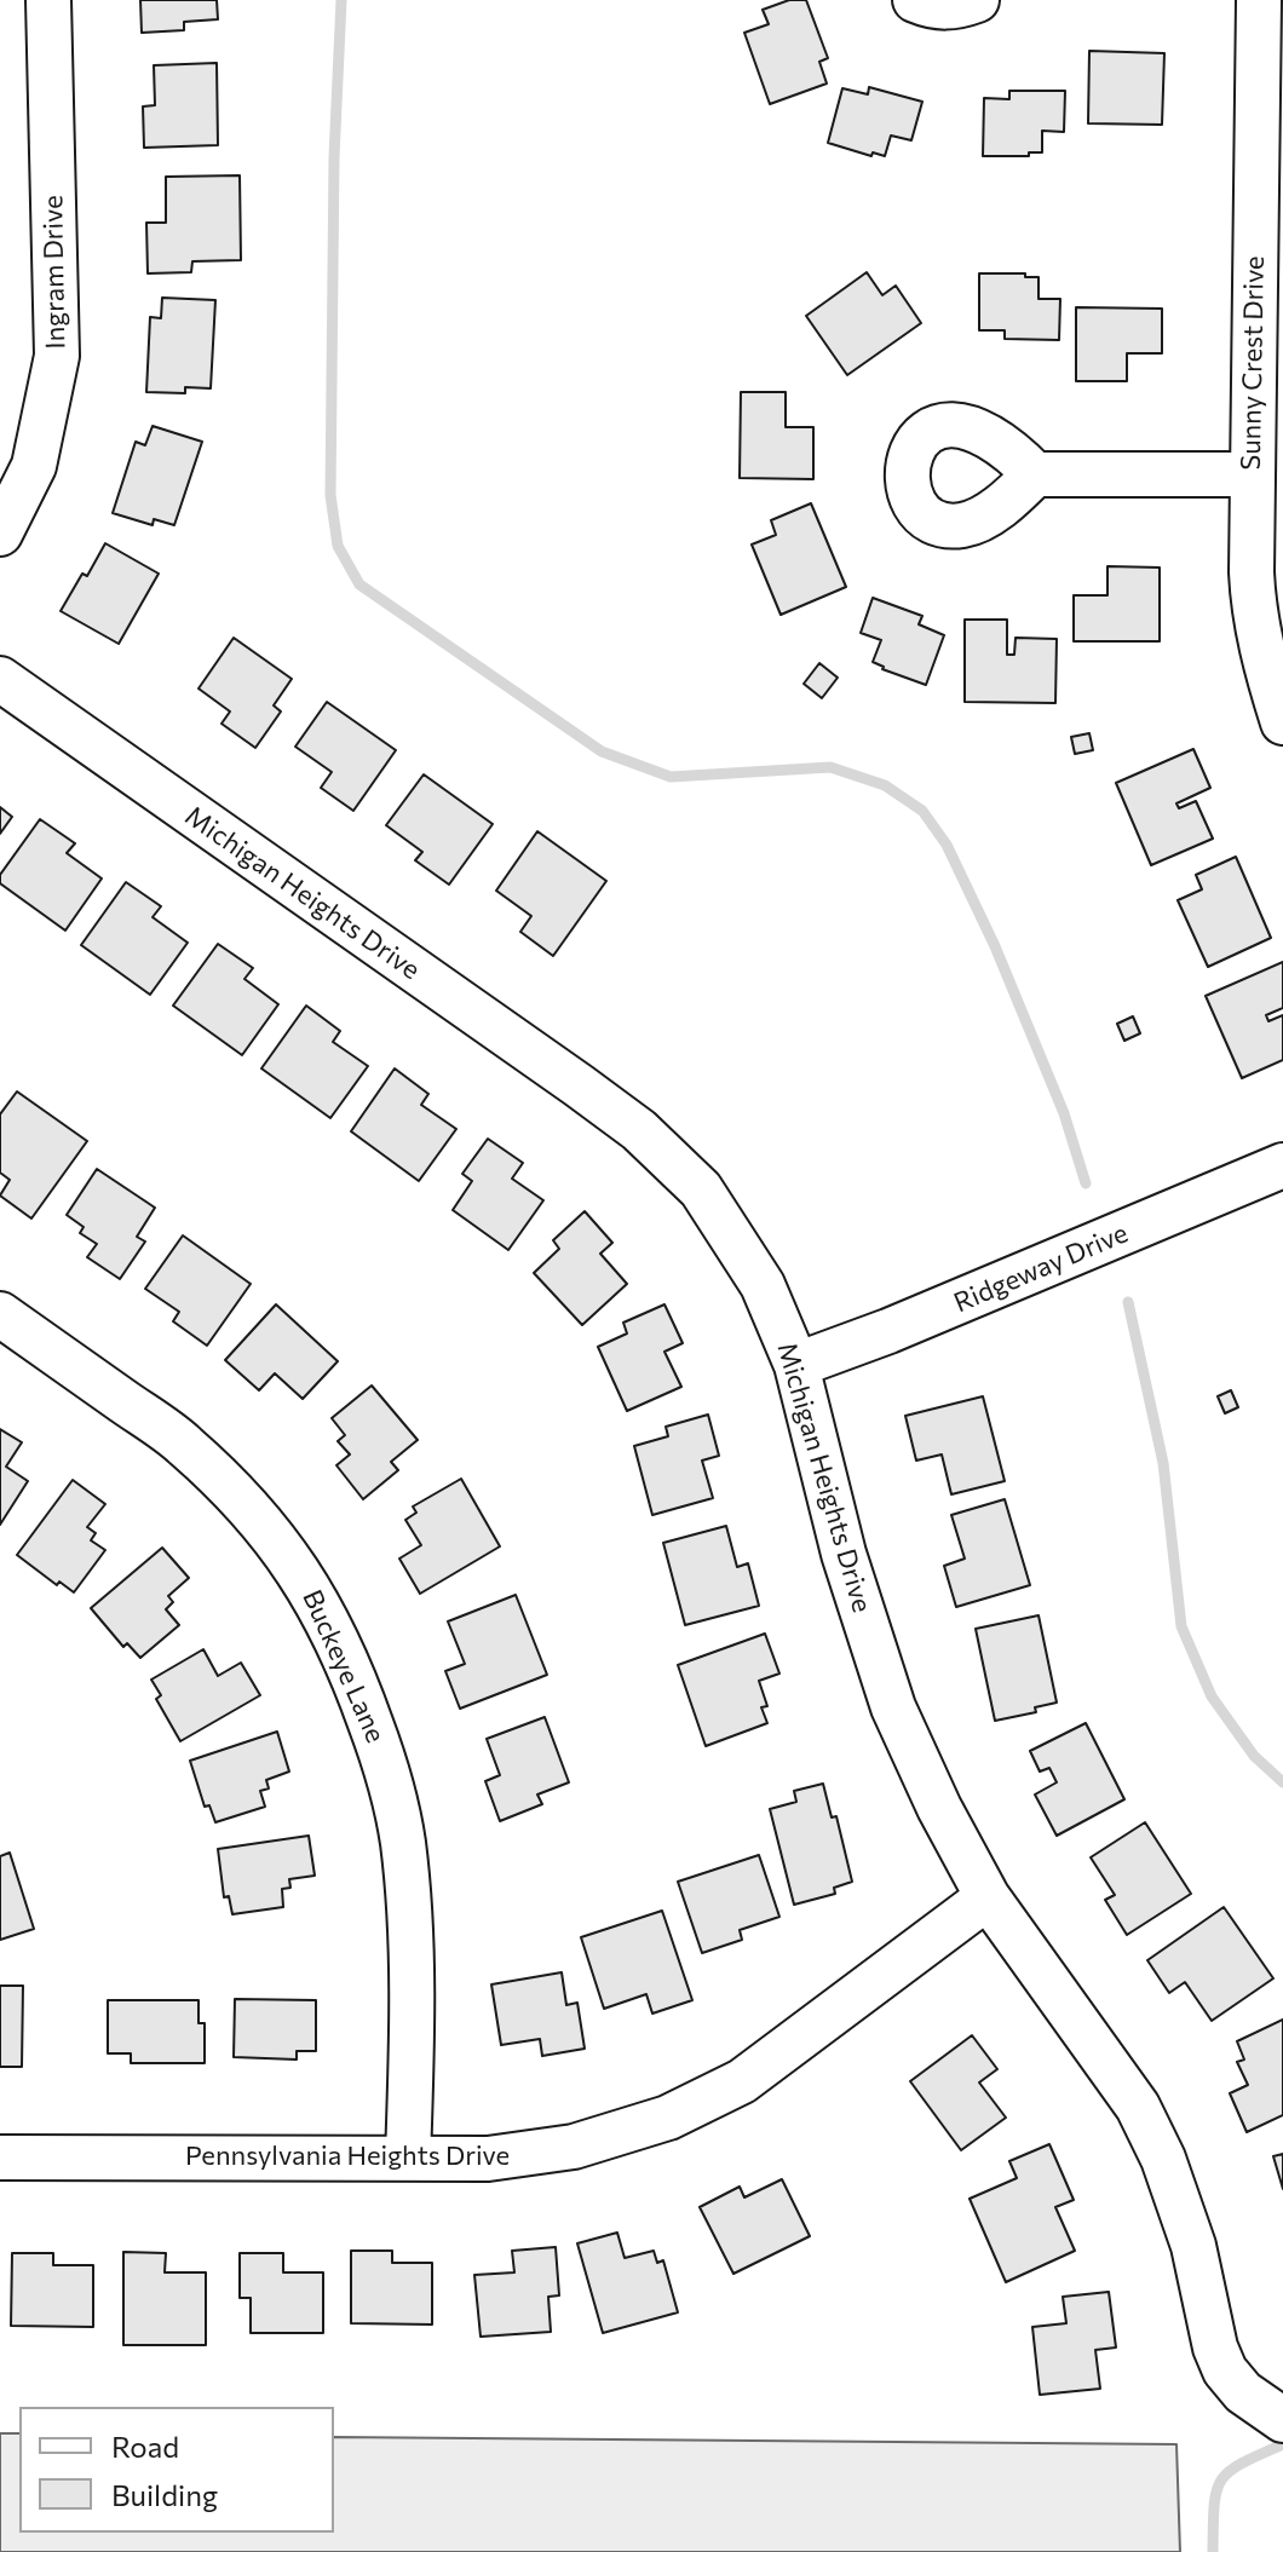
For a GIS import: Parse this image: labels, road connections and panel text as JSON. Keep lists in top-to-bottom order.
{
  "streets": {
    "street": [
      "Ingram Drive",
      "Sunny Crest Drive",
      "Michigan Heights Drive",
      "Ridgeway Drive",
      "Buckeye Lane",
      "Pennsylvania Heights Drive"
    ]
  },
  "crossings": [
    ["Michigan Heights Drive", "Ridgeway Drive"],
    ["Michigan Heights Drive", "Pennsylvania Heights Drive"],
    ["Buckeye Lane", "Pennsylvania Heights Drive"]
  ],
  "legend": ["Road", "Building"]
}
